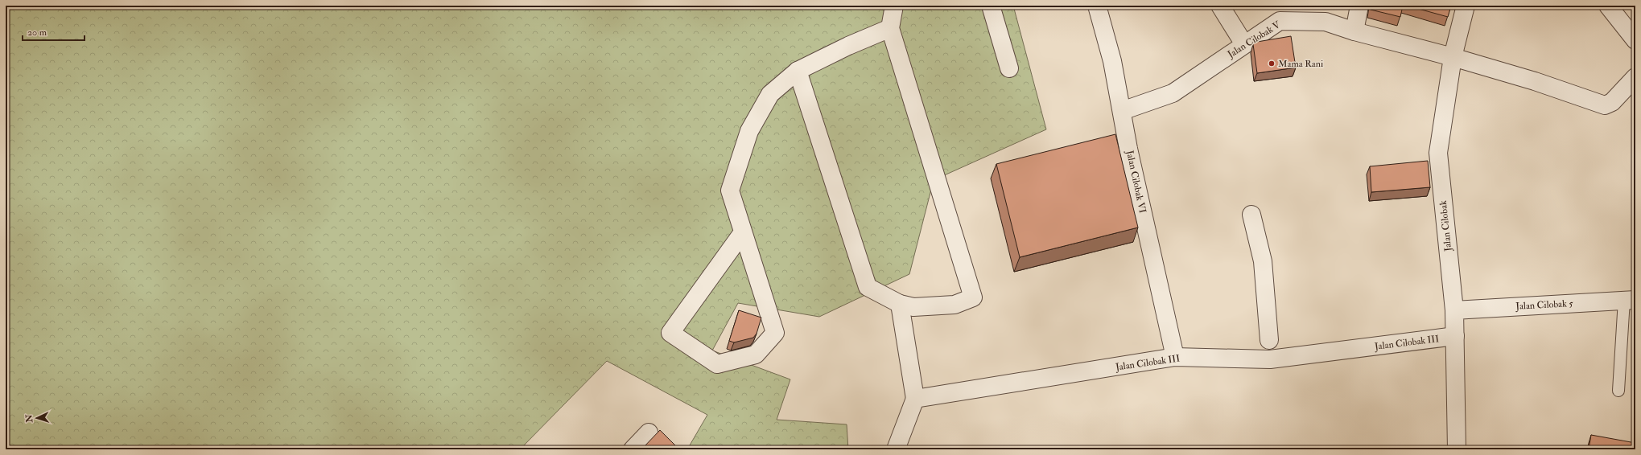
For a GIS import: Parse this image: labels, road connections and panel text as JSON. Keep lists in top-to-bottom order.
{
  "streets": {
    "street": [
      "Jalan Cilobak V",
      "Jalan Cilobak VI",
      "Jalan Cilobak",
      "Jalan Cilobak 5",
      "Jalan Cilobak III"
    ]
  },
  "crossings": [
    ["Jalan Cilobak V", "Jalan Cilobak VI"],
    ["Jalan Cilobak V", "Jalan Cilobak"],
    ["Jalan Cilobak VI", "Jalan Cilobak III"],
    ["Jalan Cilobak", "Jalan Cilobak 5"],
    ["Jalan Cilobak", "Jalan Cilobak III"]
  ],
  "places": ["Mama Rani"],
  "scale_bar": "20 m",
  "north": "left"
}
